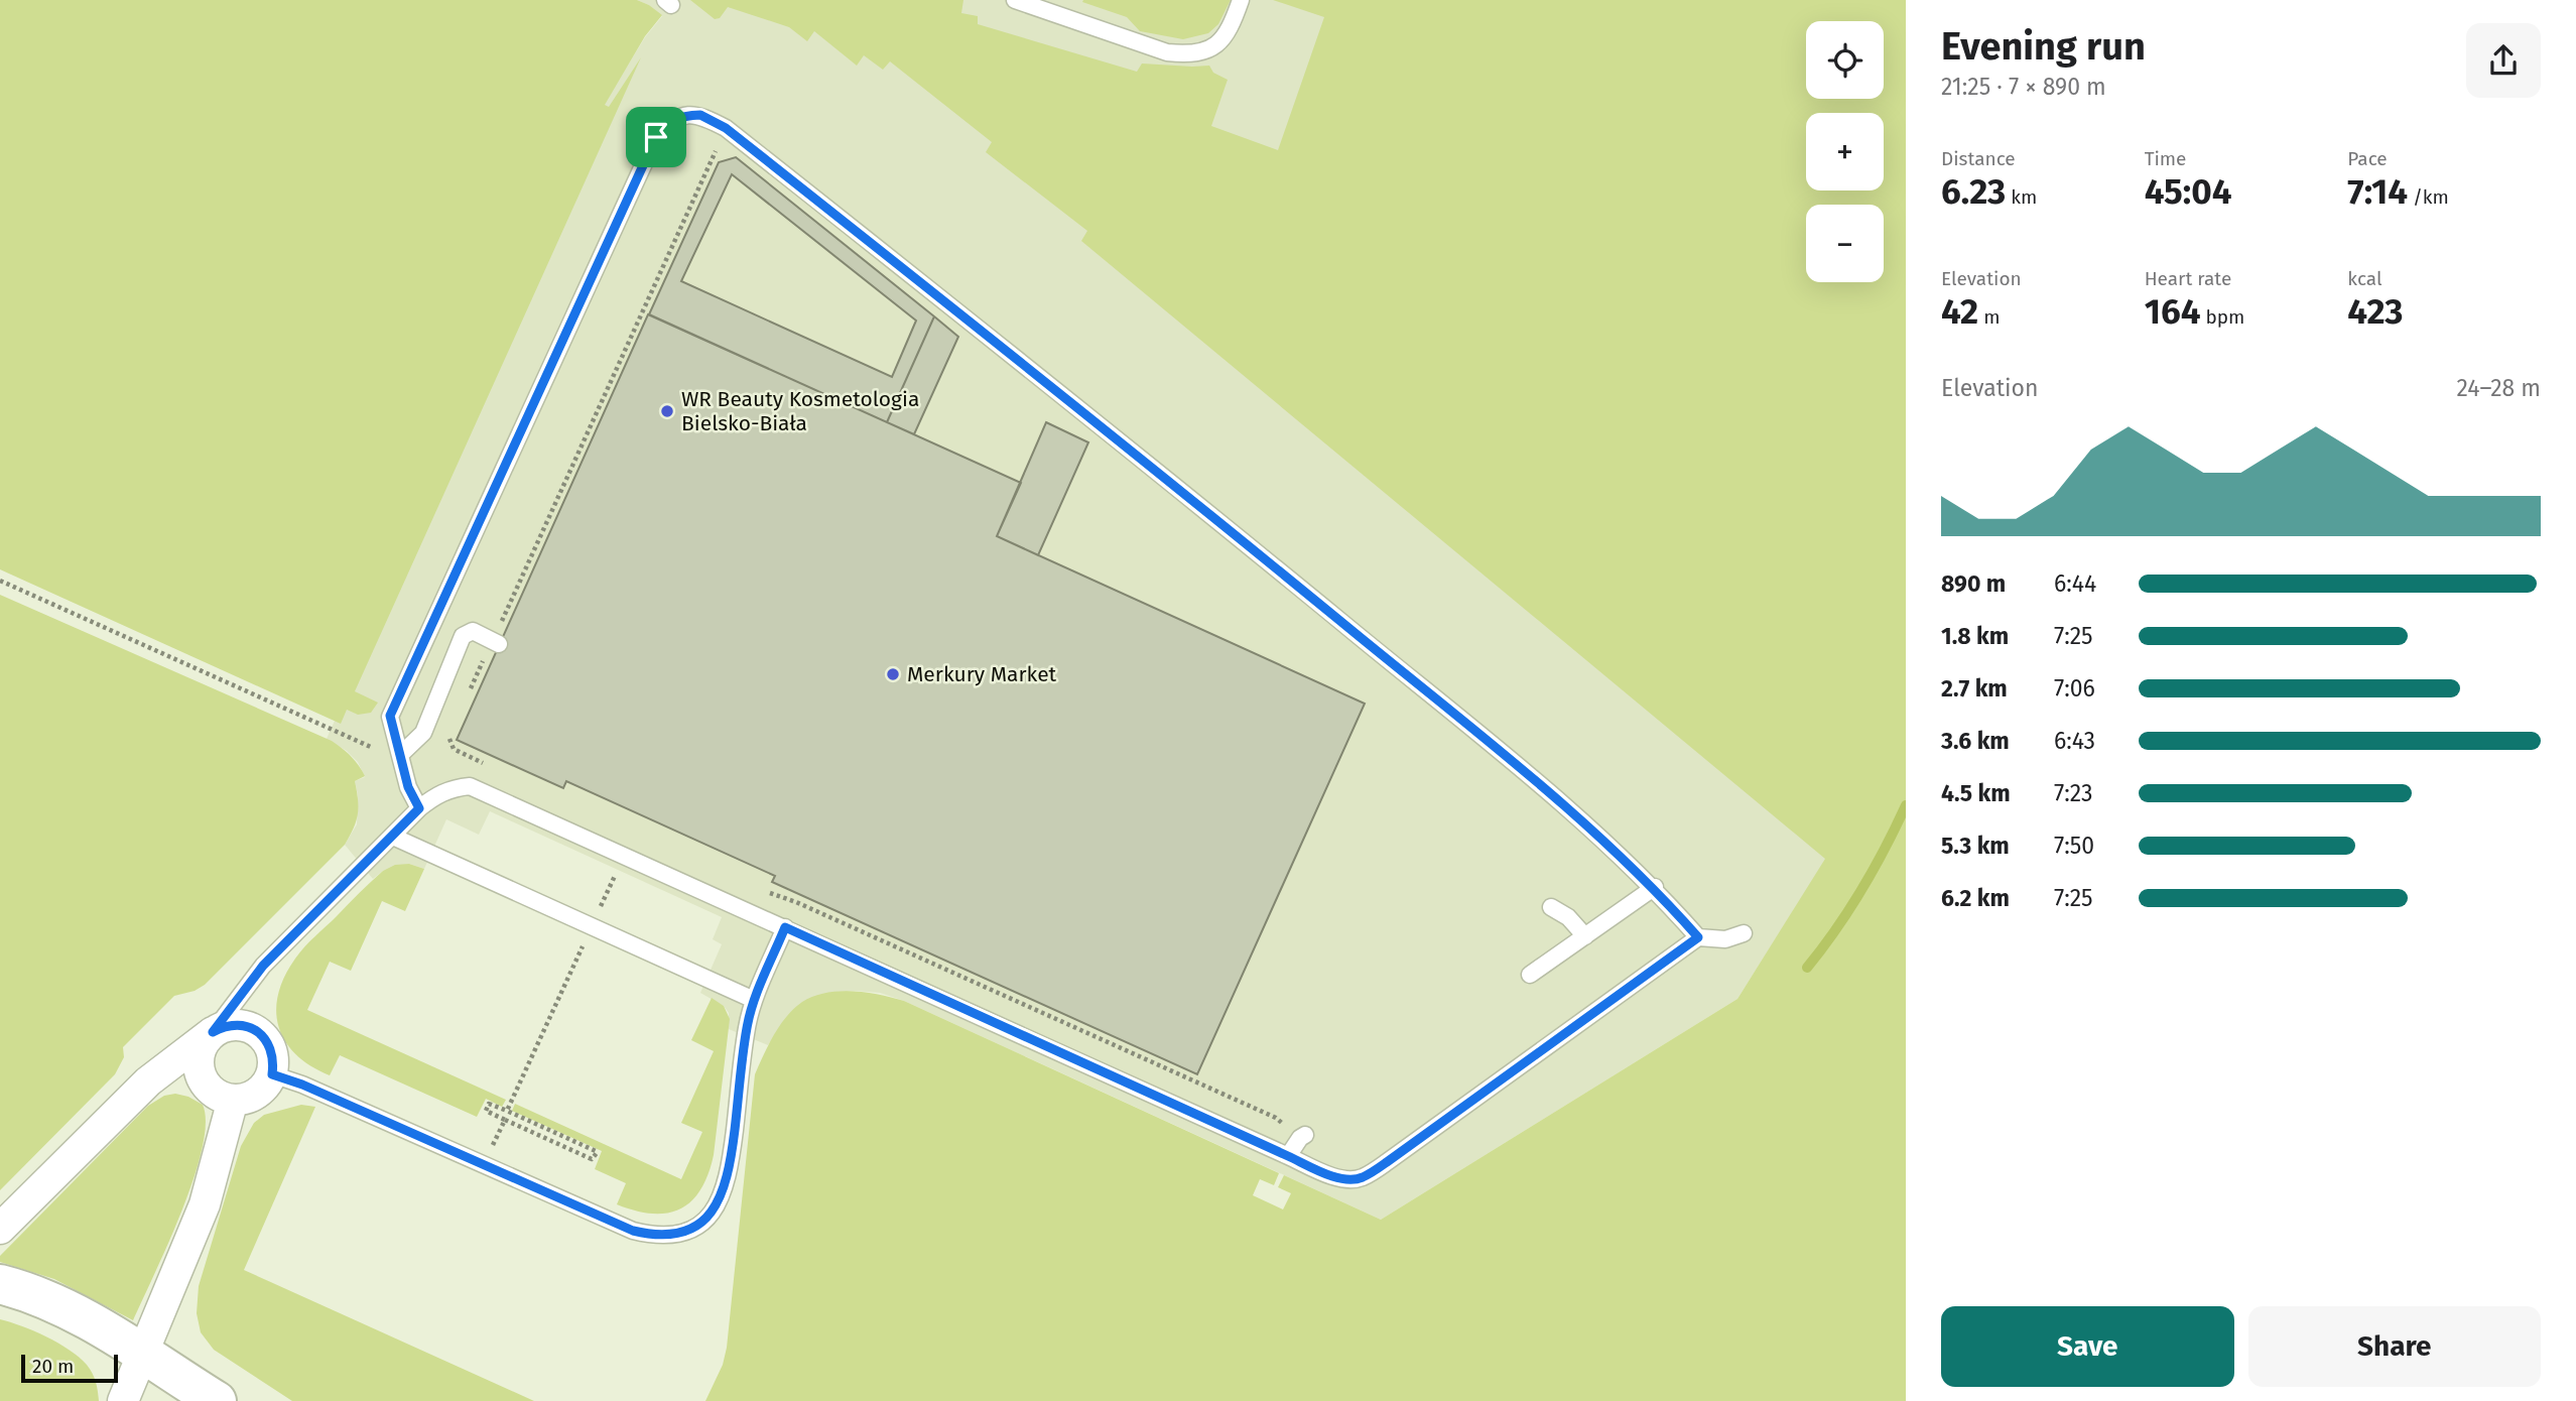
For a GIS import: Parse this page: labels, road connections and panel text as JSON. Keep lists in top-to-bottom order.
{
  "places": ["WR Beauty Kosmetologia Bielsko-Biała", "Merkury Market"],
  "scale_bar": "20 m",
  "page": {
    "heading": ["Evening run", "21:25 · 7 × 890 m"],
    "map_buttons": ["+", "−"],
    "stats": [
      ["Distance", "6.23 km"],
      ["Time", "45:04"],
      ["Pace", "7:14 /km"],
      ["Elevation", "42 m"],
      ["Heart rate", "164 bpm"],
      ["kcal", "423"]
    ],
    "chart": ["Elevation", "24–28 m"],
    "list": [
      {
        "name": "890 m",
        "note": "6:44"
      },
      {
        "name": "1.8 km",
        "note": "7:25"
      },
      {
        "name": "2.7 km",
        "note": "7:06"
      },
      {
        "name": "3.6 km",
        "note": "6:43"
      },
      {
        "name": "4.5 km",
        "note": "7:23"
      },
      {
        "name": "5.3 km",
        "note": "7:50"
      },
      {
        "name": "6.2 km",
        "note": "7:25"
      }
    ],
    "buttons": ["Save", "Share"],
    "scale": "20 m"
  }
}
